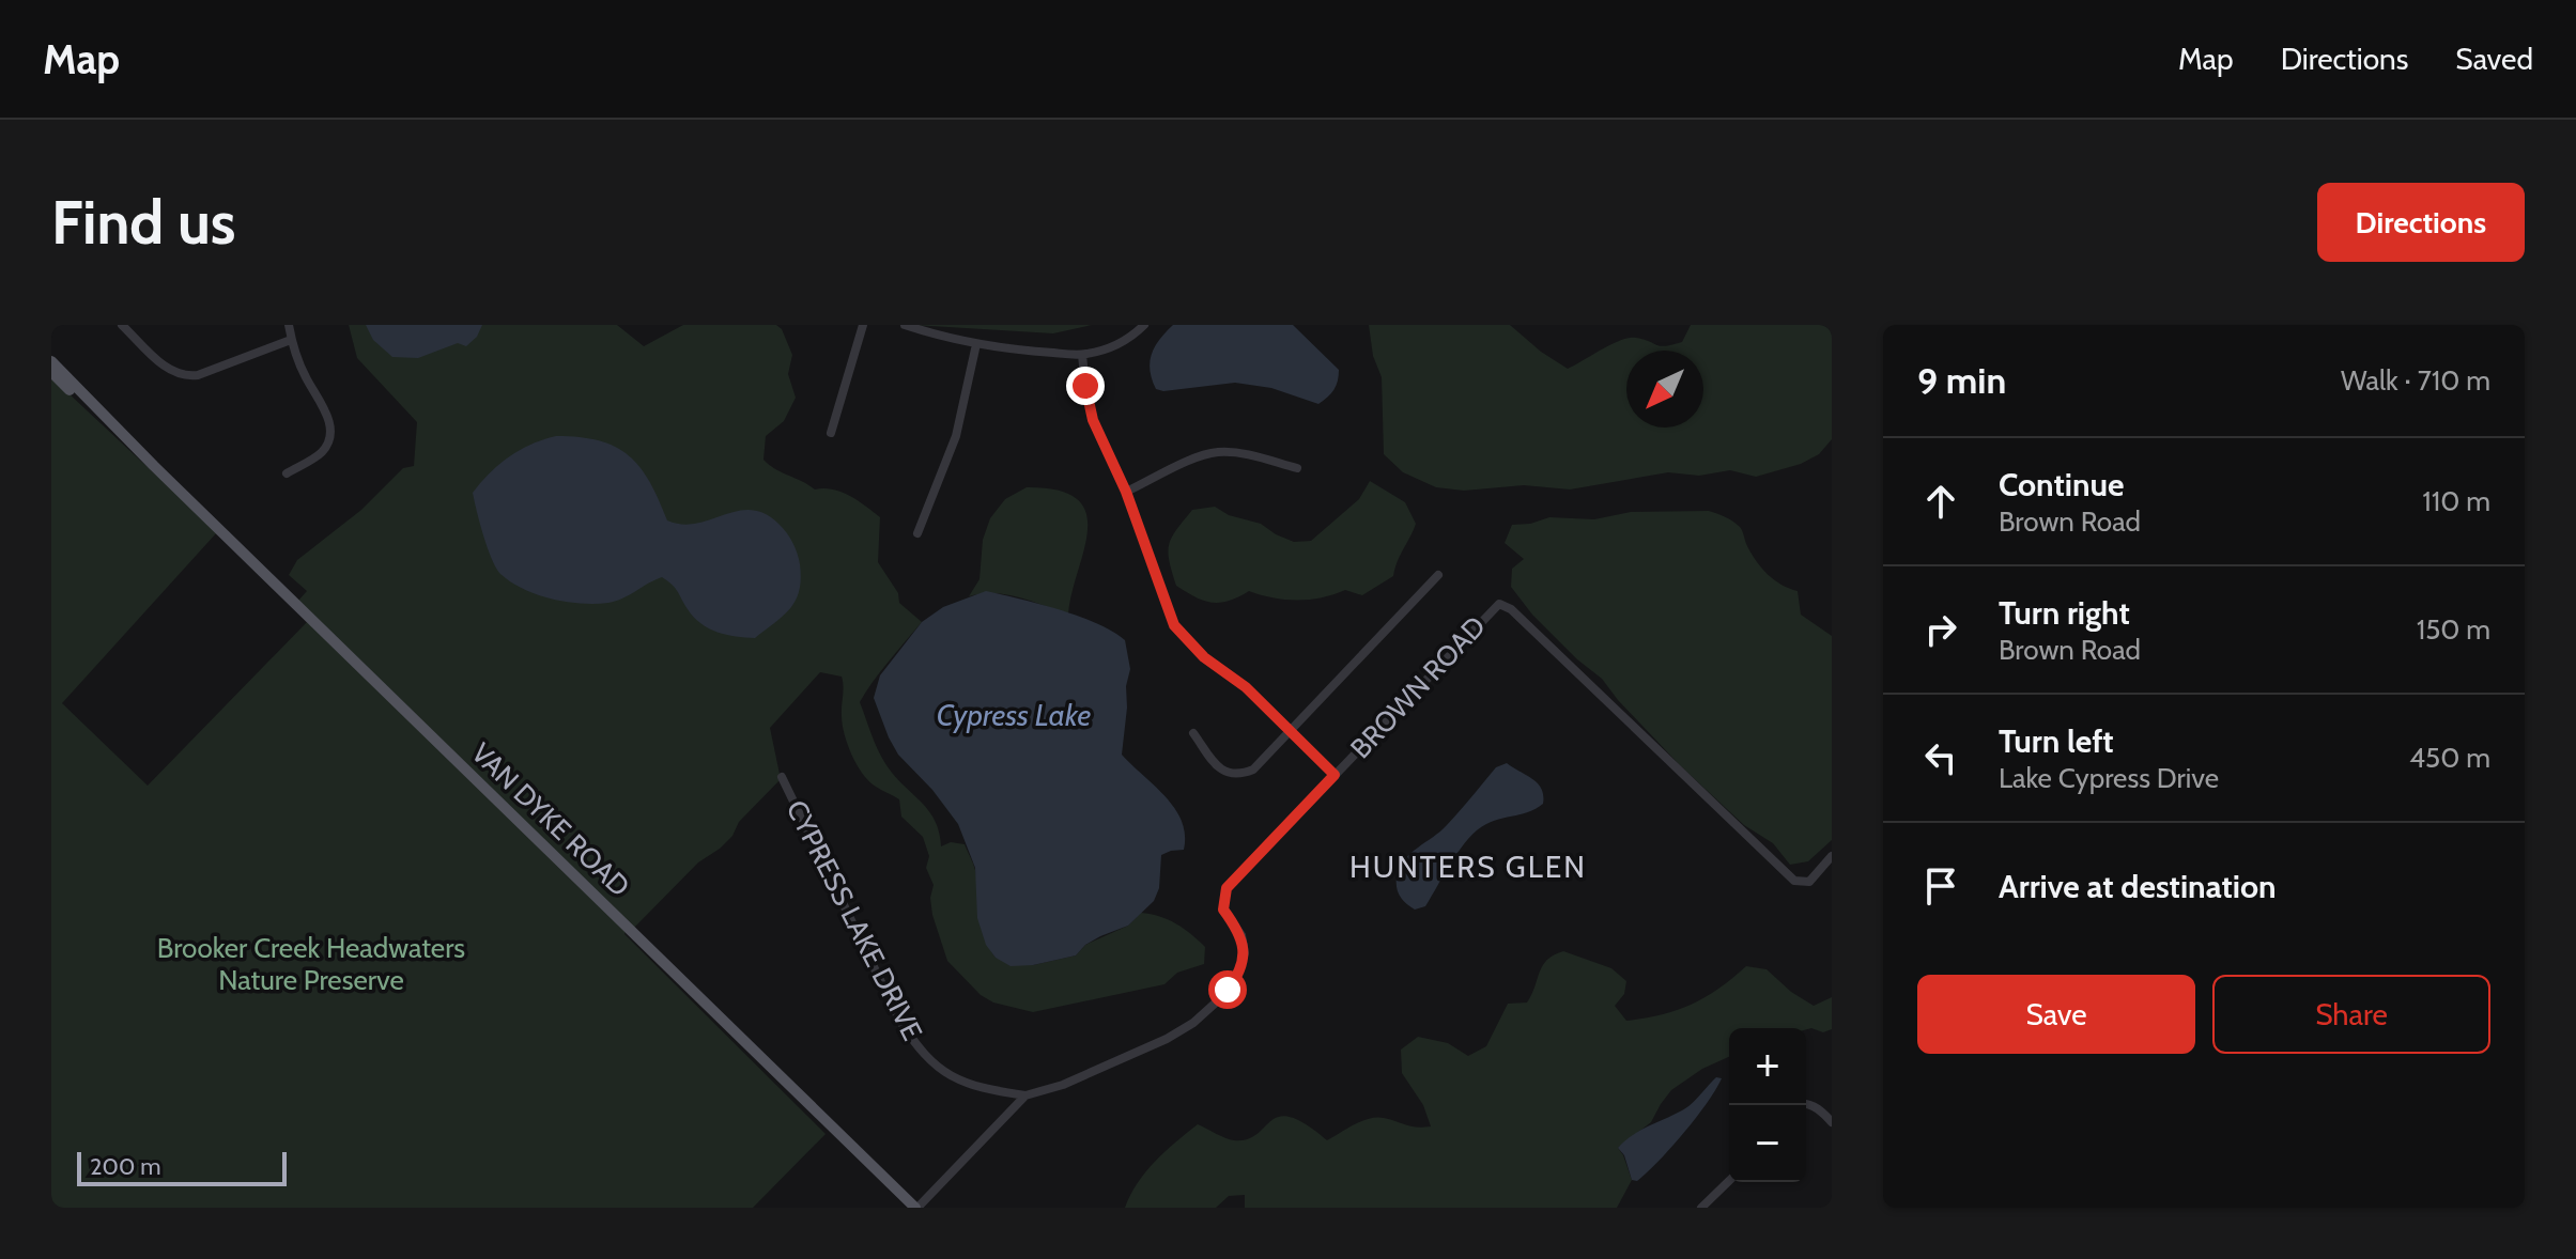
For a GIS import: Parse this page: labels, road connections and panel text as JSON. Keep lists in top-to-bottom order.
{
  "streets": {
    "main road": ["VAN DYKE ROAD"],
    "street": ["BROWN ROAD", "CYPRESS LAKE DRIVE"]
  },
  "crossings": [
    ["BROWN ROAD", "VAN DYKE ROAD"],
    ["BROWN ROAD", "CYPRESS LAKE DRIVE"]
  ],
  "districts": ["HUNTERS GLEN"],
  "water": ["Cypress Lake"],
  "parks": ["Brooker Creek Headwaters Nature Preserve"],
  "scale_bar": "200 m",
  "north": "bottom left",
  "page": {
    "header": "Map",
    "nav": ["Map", "Directions", "Saved"],
    "buttons": [
      "Directions",
      ["Save", "Share"]
    ],
    "title": "Find us",
    "heading": ["9 min", "Walk · 710 m"],
    "list": [
      ["Continue", "Brown Road", "110 m"],
      ["Turn right", "Brown Road", "150 m"],
      ["Turn left", "Lake Cypress Drive", "450 m"],
      "Arrive at destination"
    ],
    "map_buttons": ["+", "−"],
    "scale": "200 m"
  }
}
